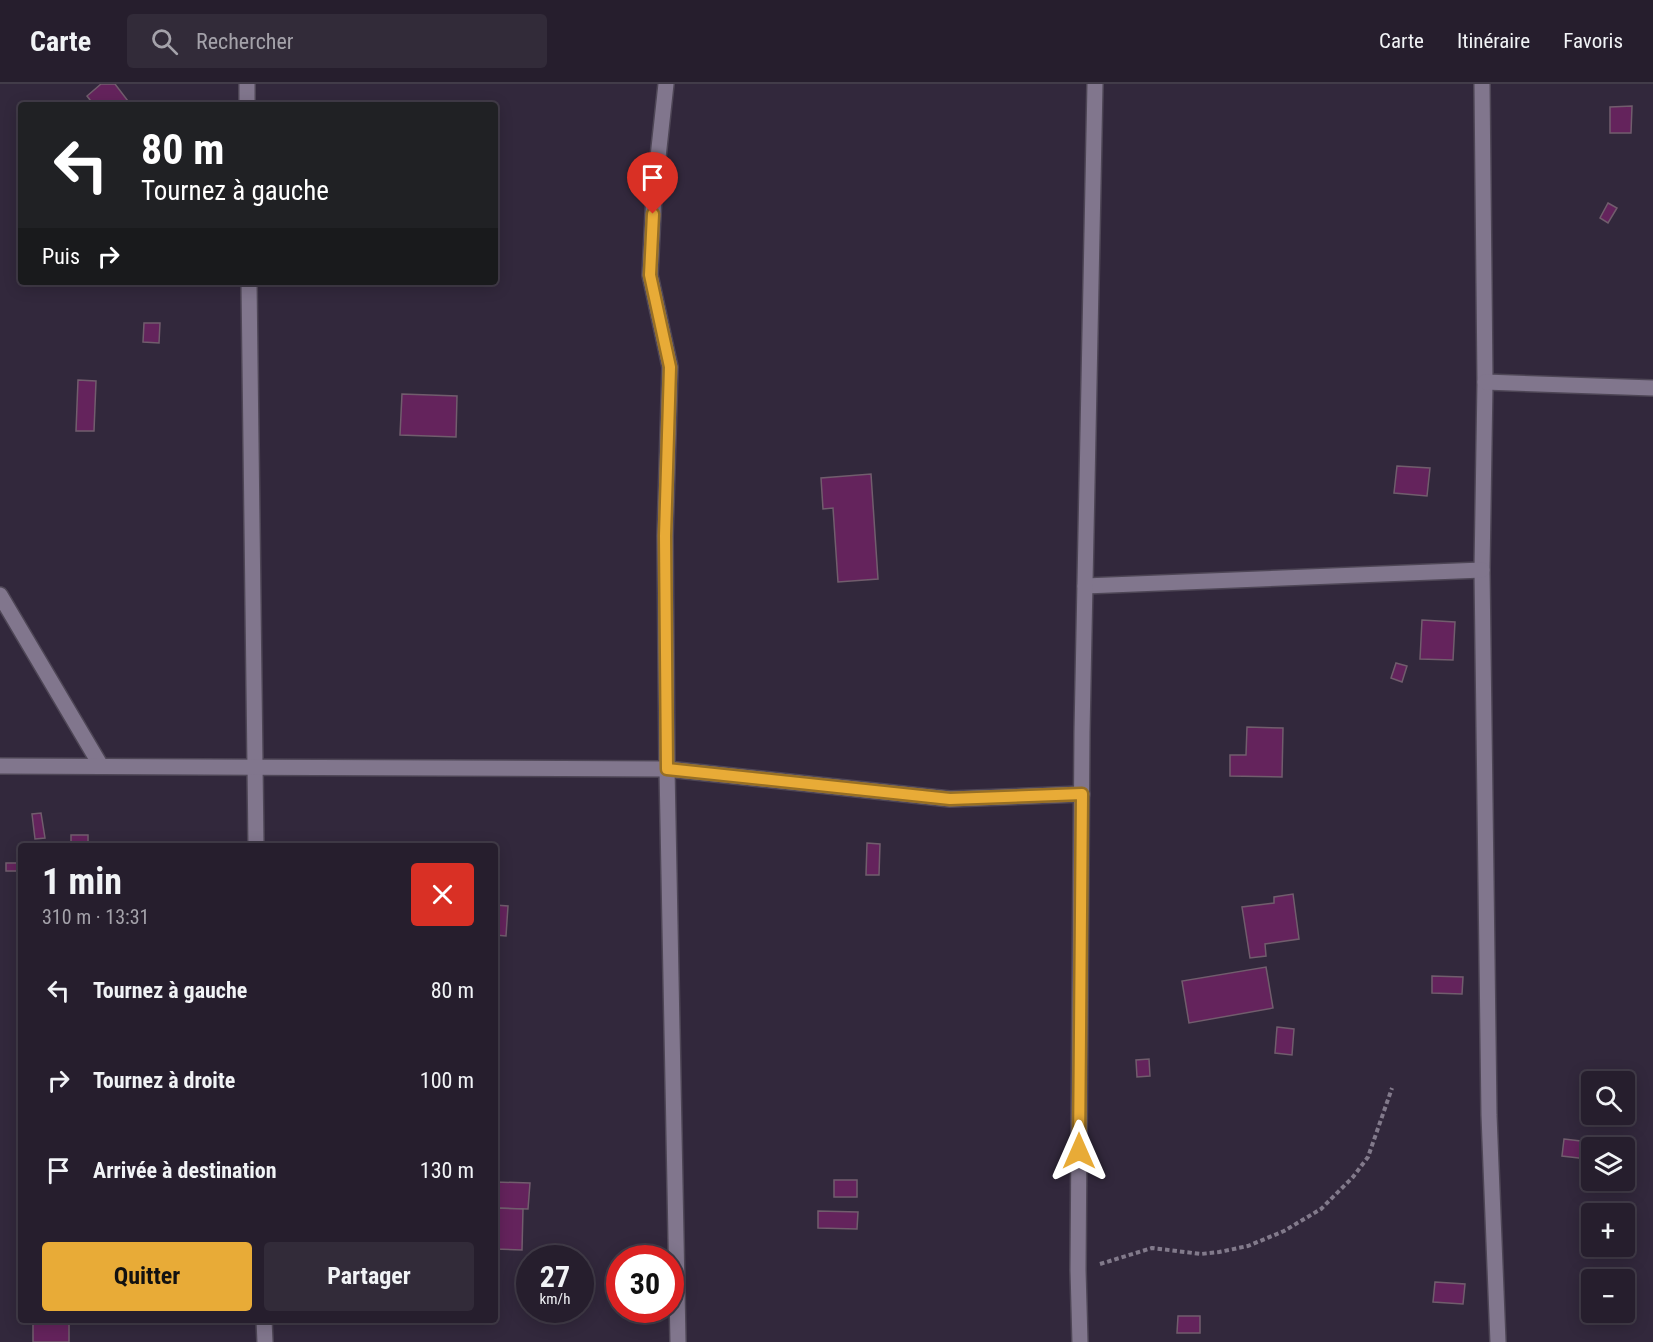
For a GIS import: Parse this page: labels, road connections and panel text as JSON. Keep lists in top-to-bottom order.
{
  "page": {
    "header": "Carte",
    "search": "Rechercher",
    "nav": ["Carte", "Itinéraire", "Favoris"],
    "turn": ["80 m", "Tournez à gauche"],
    "then": "Puis",
    "heading": ["1 min", "310 m · 13:31"],
    "list": [
      {
        "name": "Tournez à gauche",
        "value": "80 m"
      },
      {
        "name": "Tournez à droite",
        "value": "100 m"
      },
      {
        "name": "Arrivée à destination",
        "value": "130 m"
      }
    ],
    "map_buttons": ["+", "−"],
    "buttons": ["Quitter", "Partager"],
    "speed": "27 km/h",
    "limit": "30"
  }
}
